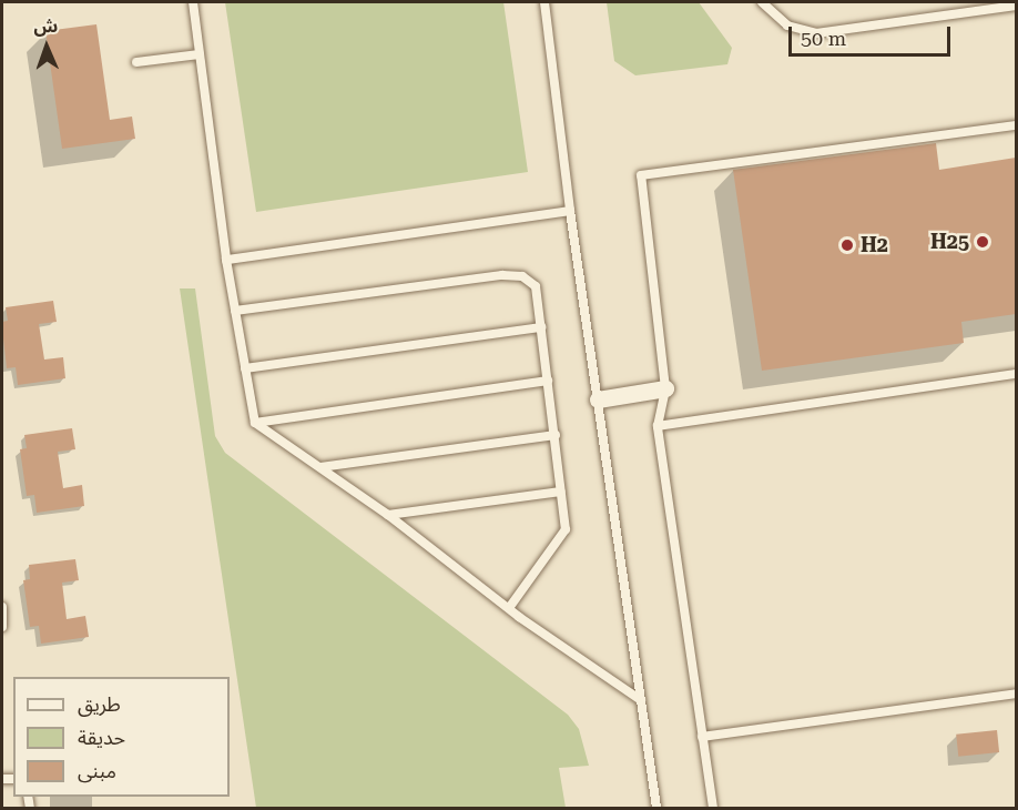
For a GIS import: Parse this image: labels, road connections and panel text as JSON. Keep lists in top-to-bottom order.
{
  "places": ["H25", "H2"],
  "legend": ["طريق", "حديقة", "مبنى"],
  "scale_bar": "50 m",
  "north": "top"
}
